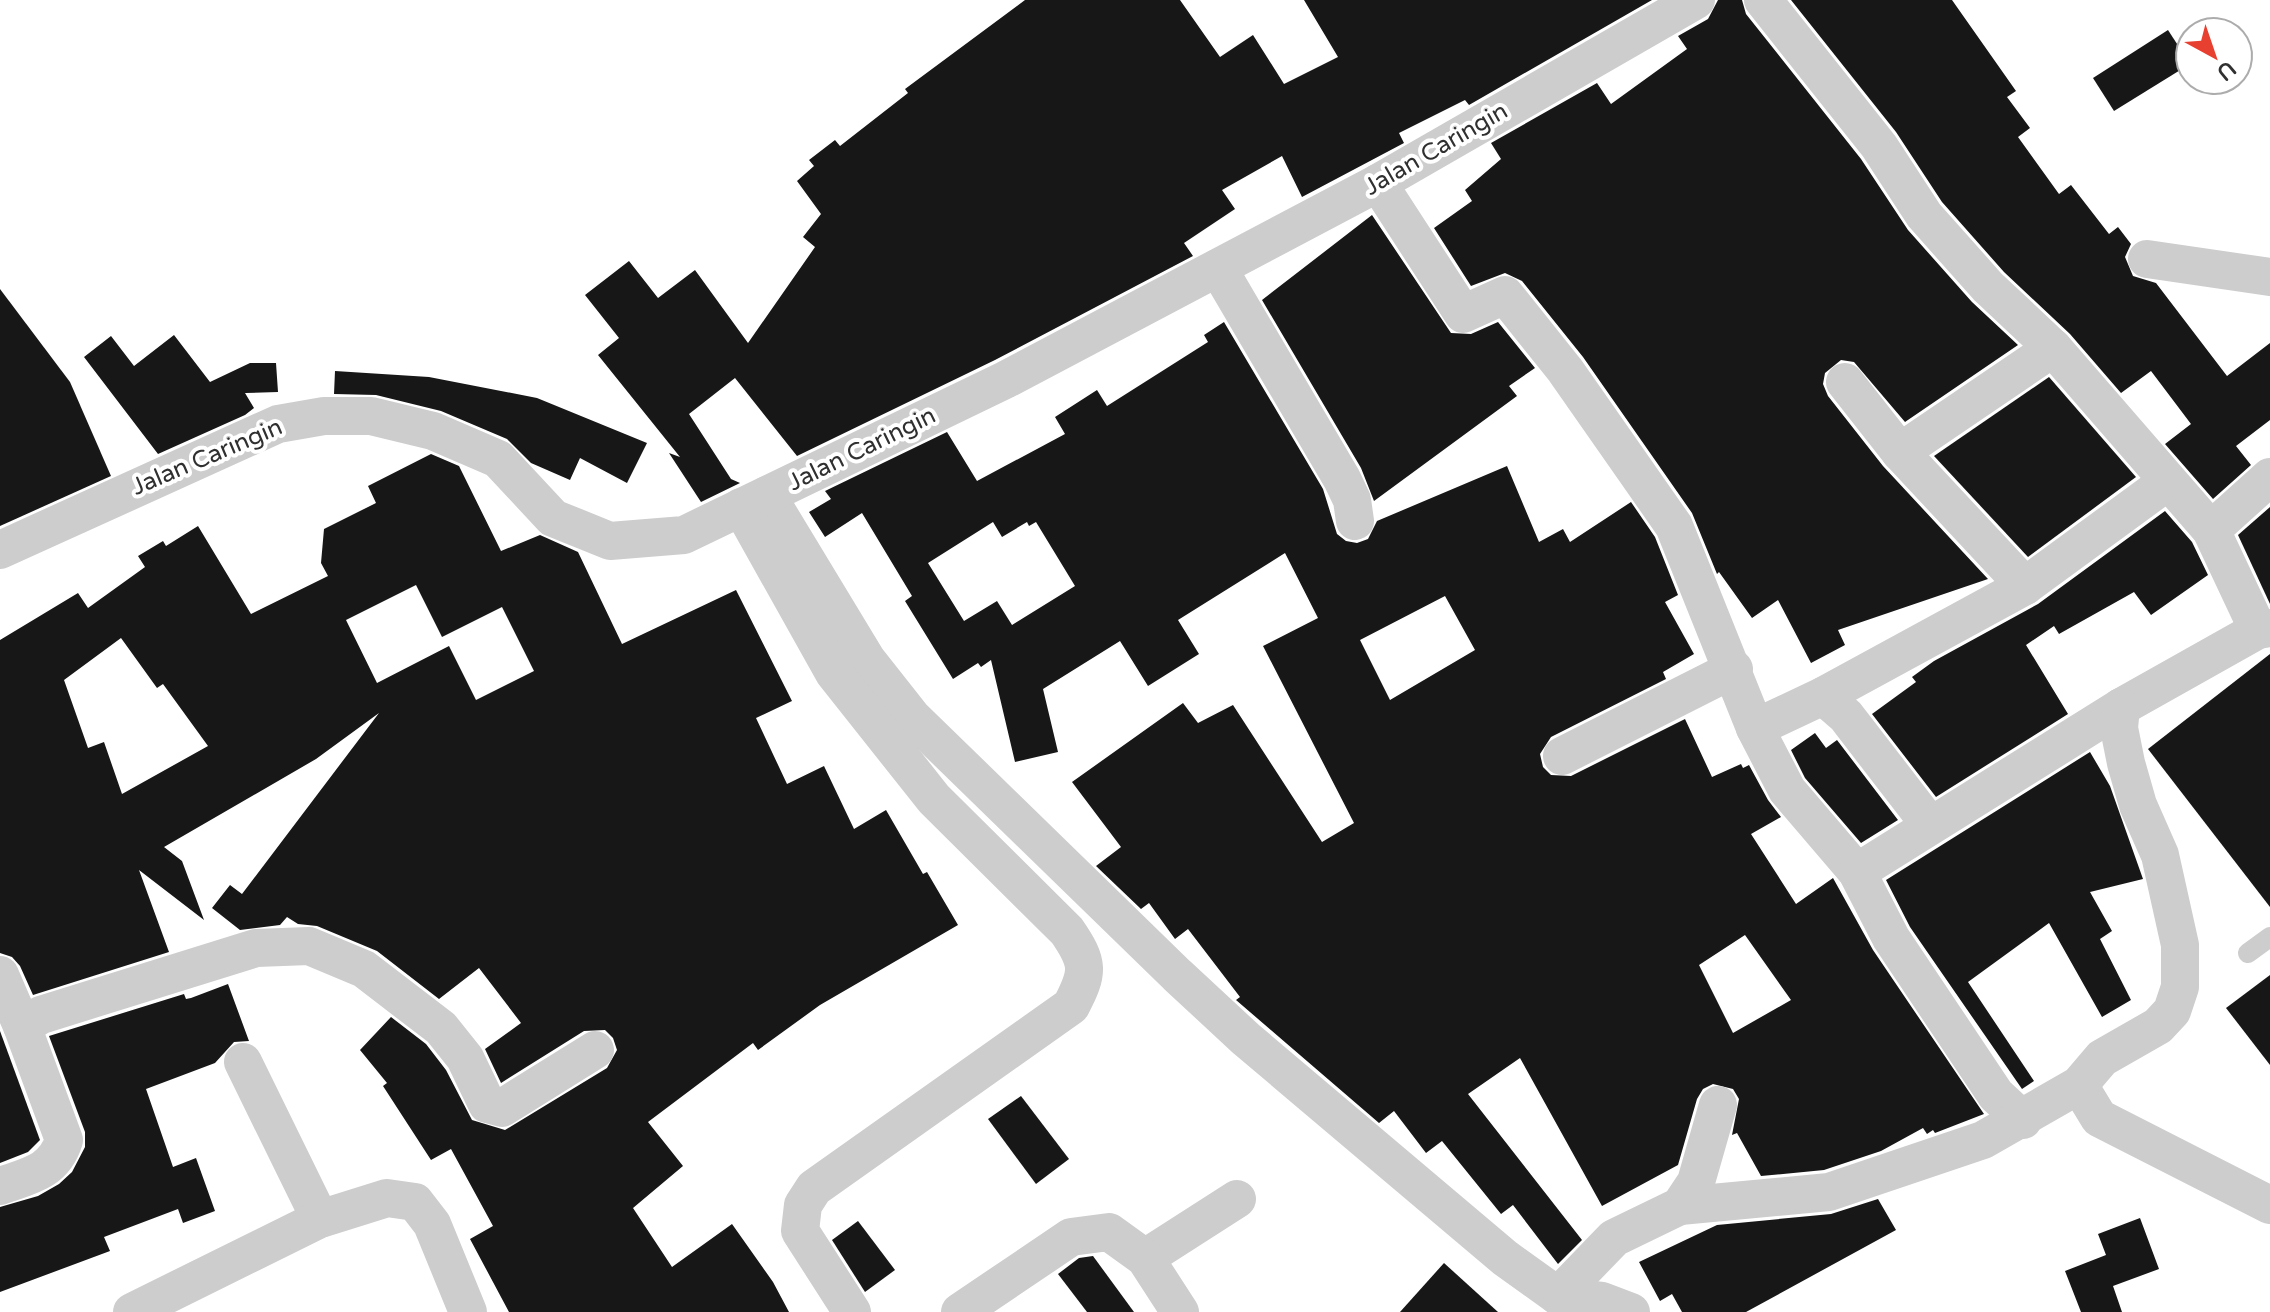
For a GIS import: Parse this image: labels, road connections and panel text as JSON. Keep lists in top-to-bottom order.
{
  "streets": {
    "street": ["Jalan Caringin"]
  },
  "north": "bottom right"
}
